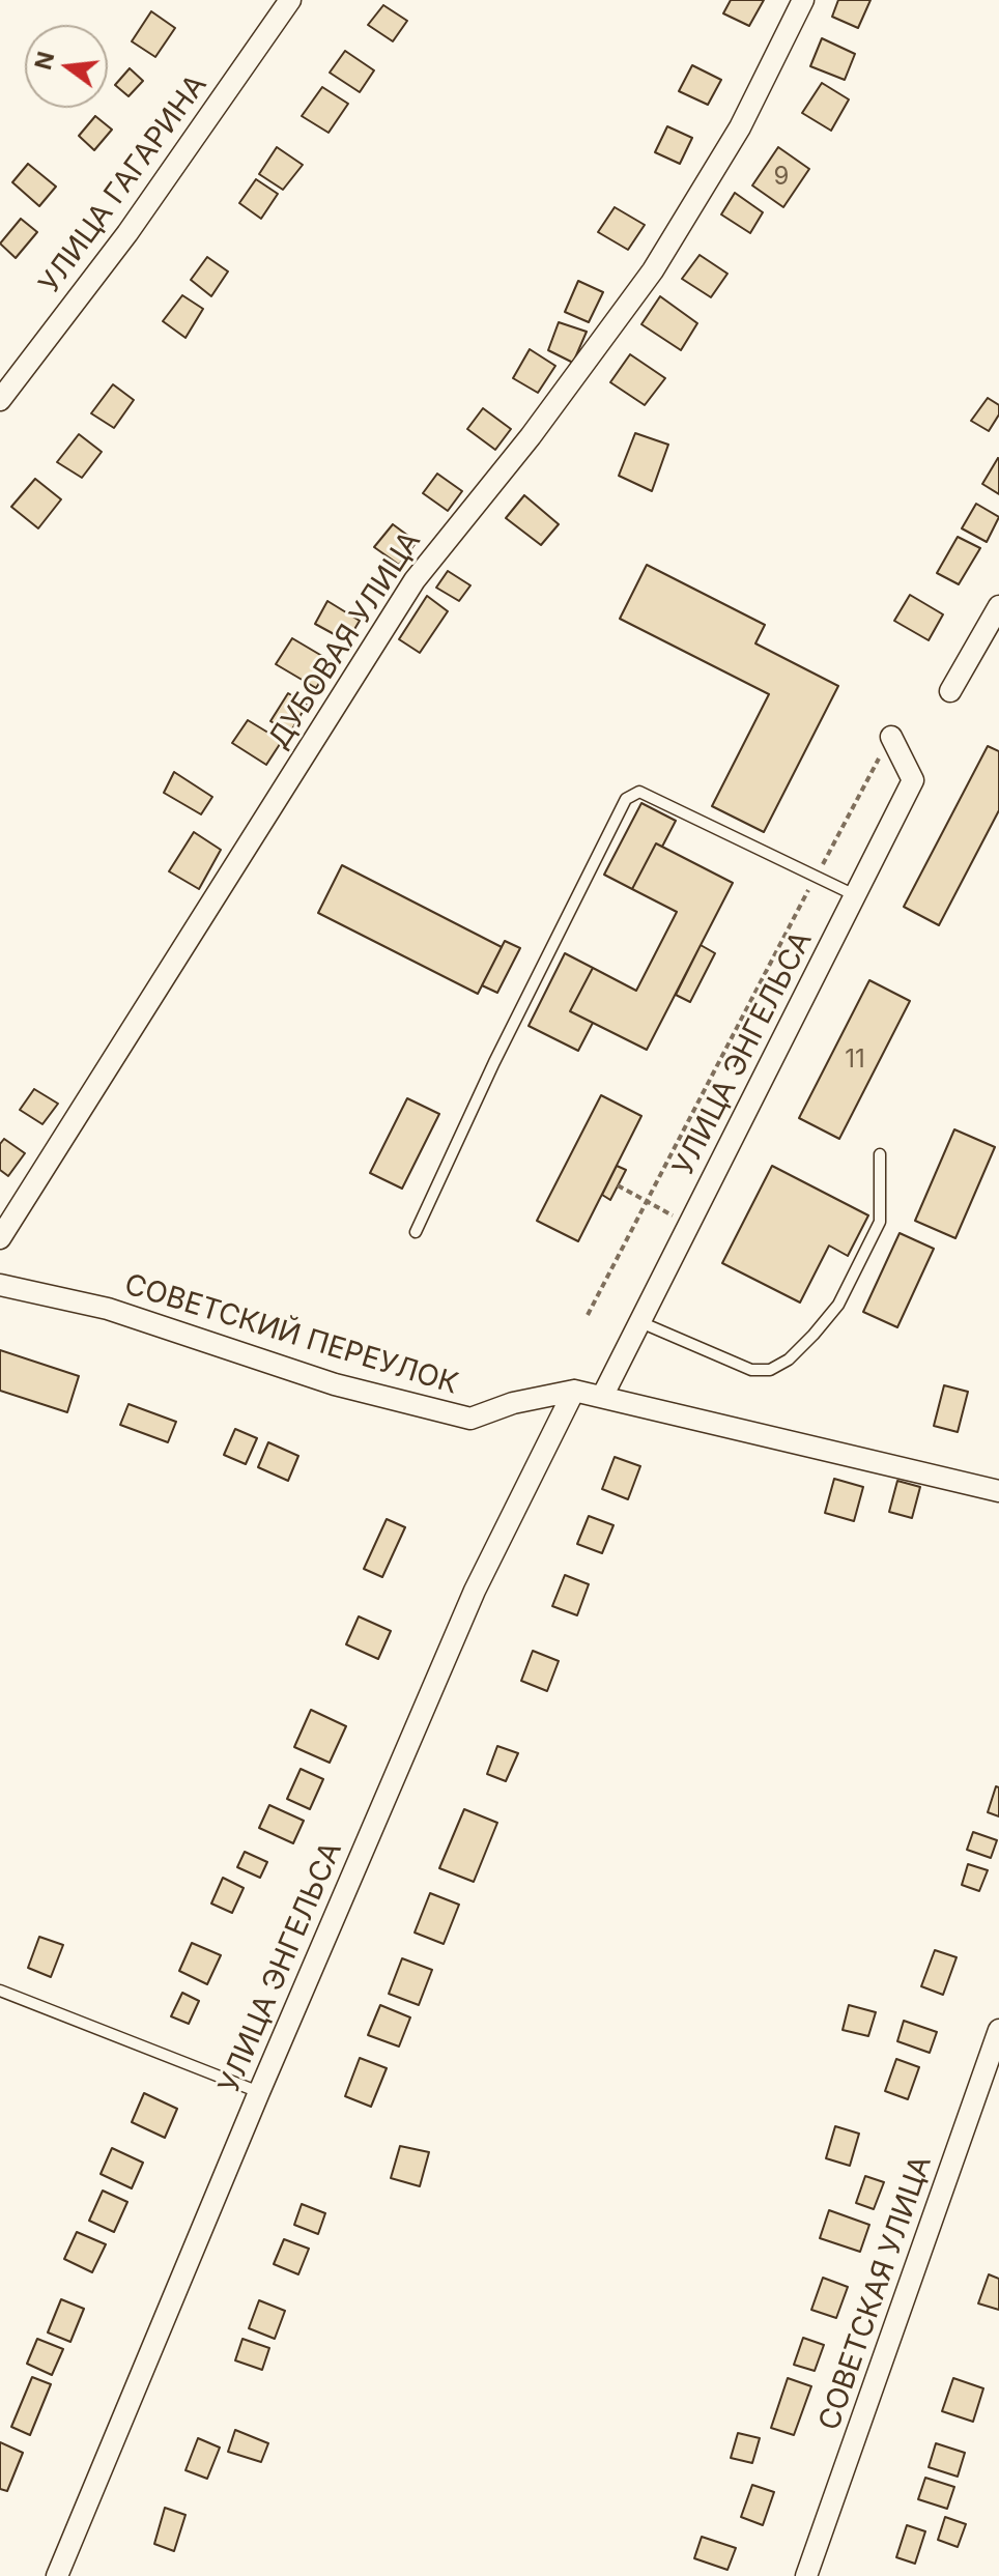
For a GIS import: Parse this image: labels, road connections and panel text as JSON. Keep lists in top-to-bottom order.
{
  "streets": {
    "street": [
      "УЛИЦА ГАГАРИНА",
      "ДУБОВАЯ УЛИЦА",
      "УЛИЦА ЭНГЕЛЬСА",
      "СОВЕТСКИЙ ПЕРЕУЛОК",
      "СОВЕТСКАЯ УЛИЦА"
    ]
  },
  "crossings": [
    ["УЛИЦА ЭНГЕЛЬСА", "СОВЕТСКИЙ ПЕРЕУЛОК"]
  ],
  "house_numbers": ["9", "11"],
  "north": "left"
}
